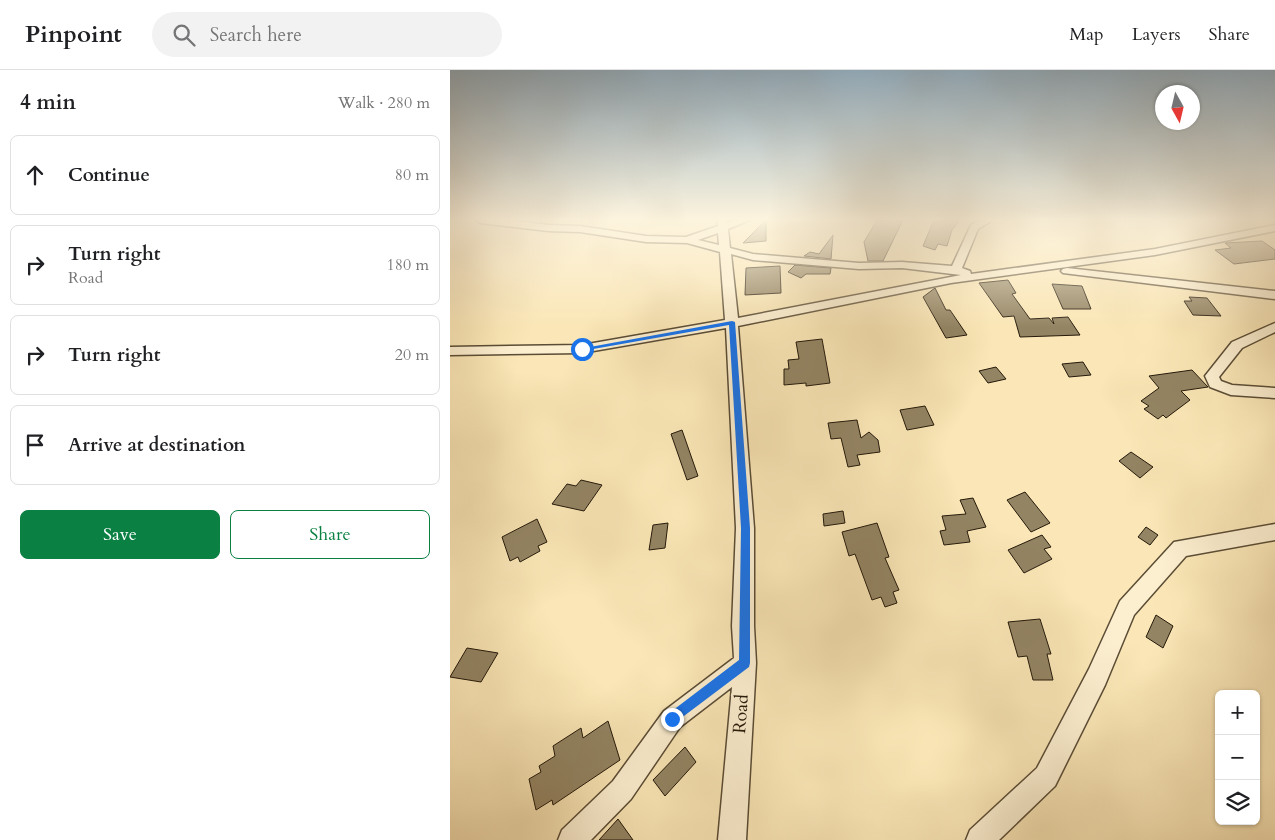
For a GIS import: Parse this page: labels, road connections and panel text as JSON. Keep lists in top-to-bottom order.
{
  "streets": {
    "street": ["Road"]
  },
  "north": "bottom",
  "page": {
    "header": "Pinpoint",
    "search": "Search here",
    "nav": ["Map", "Layers", "Share"],
    "heading": ["4 min", "Walk · 280 m"],
    "list": [
      ["Continue", "80 m"],
      ["Turn right", "Road", "180 m"],
      ["Turn right", "20 m"],
      "Arrive at destination"
    ],
    "buttons": ["Save", "Share"],
    "map_buttons": ["+", "−"]
  }
}
